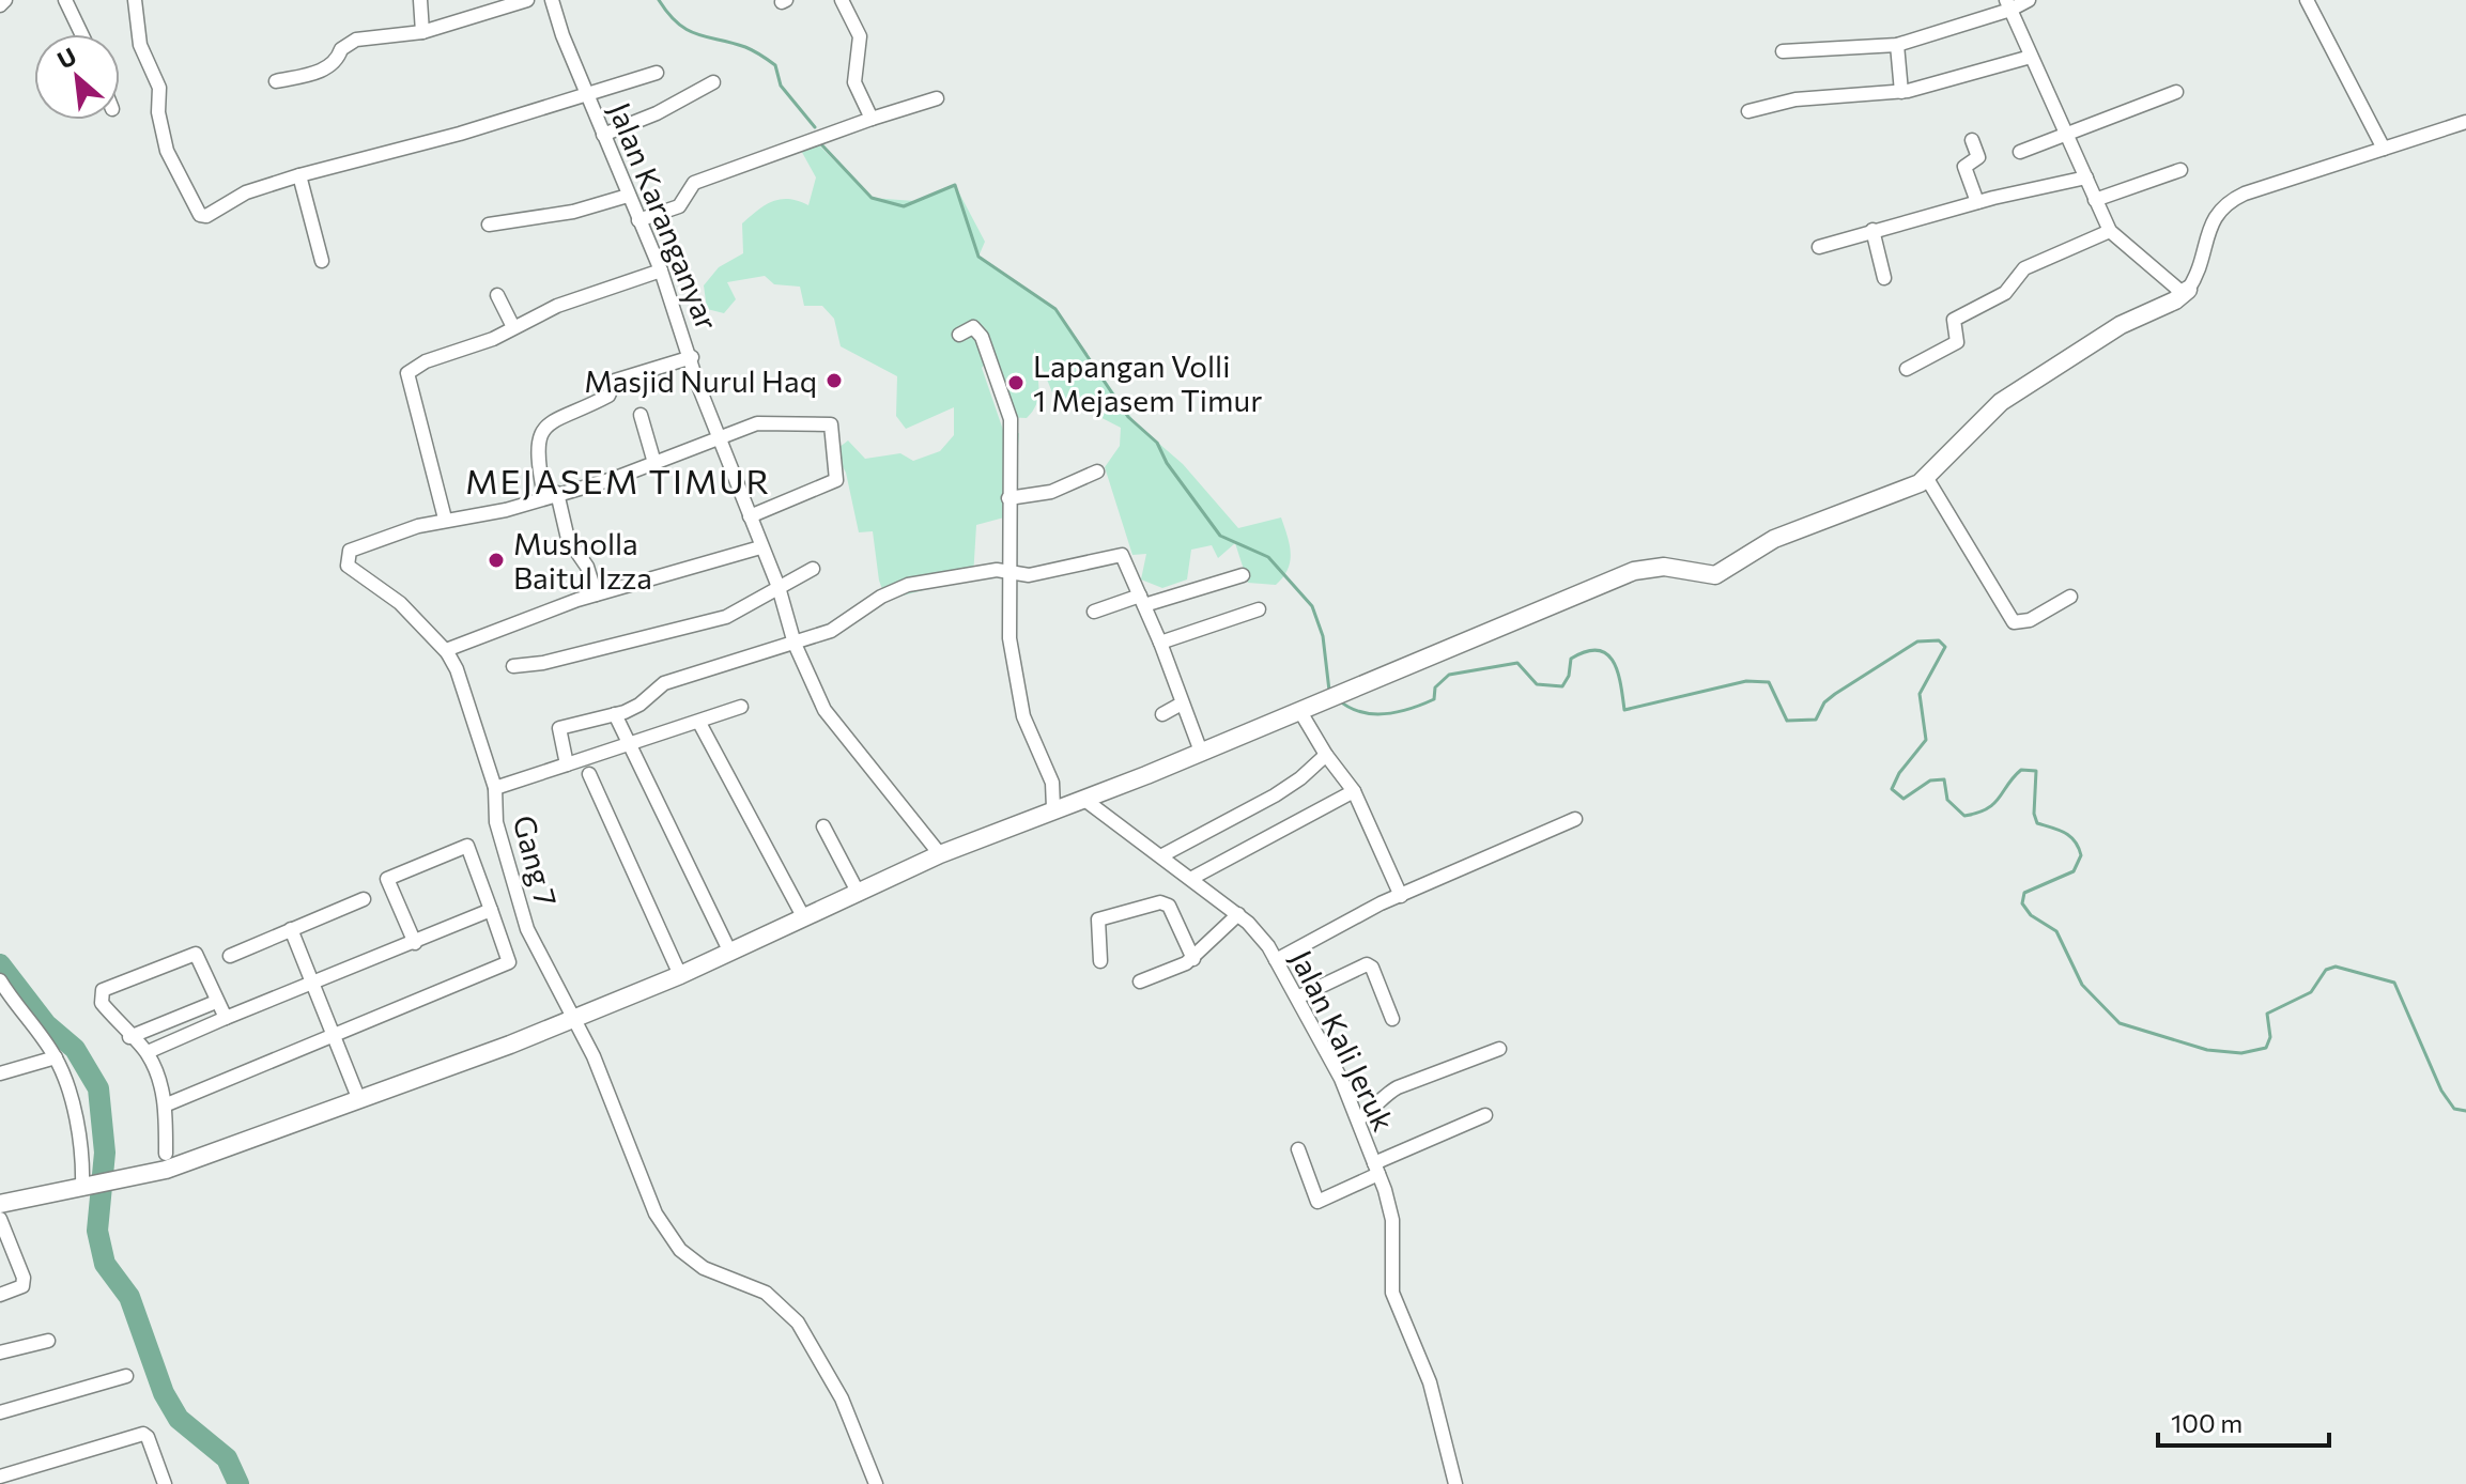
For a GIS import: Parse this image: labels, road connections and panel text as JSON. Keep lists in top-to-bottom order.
{
  "streets": {
    "street": ["Jalan Karanganyar", "Gang 7", "Jalan Kali Jeruk"]
  },
  "districts": ["MEJASEM TIMUR"],
  "places": ["Masjid Nurul Haq", "Lapangan Volli 1 Mejasem Timur", "Musholla Baitul Izza"],
  "scale_bar": "100 m",
  "north": "top left"
}
